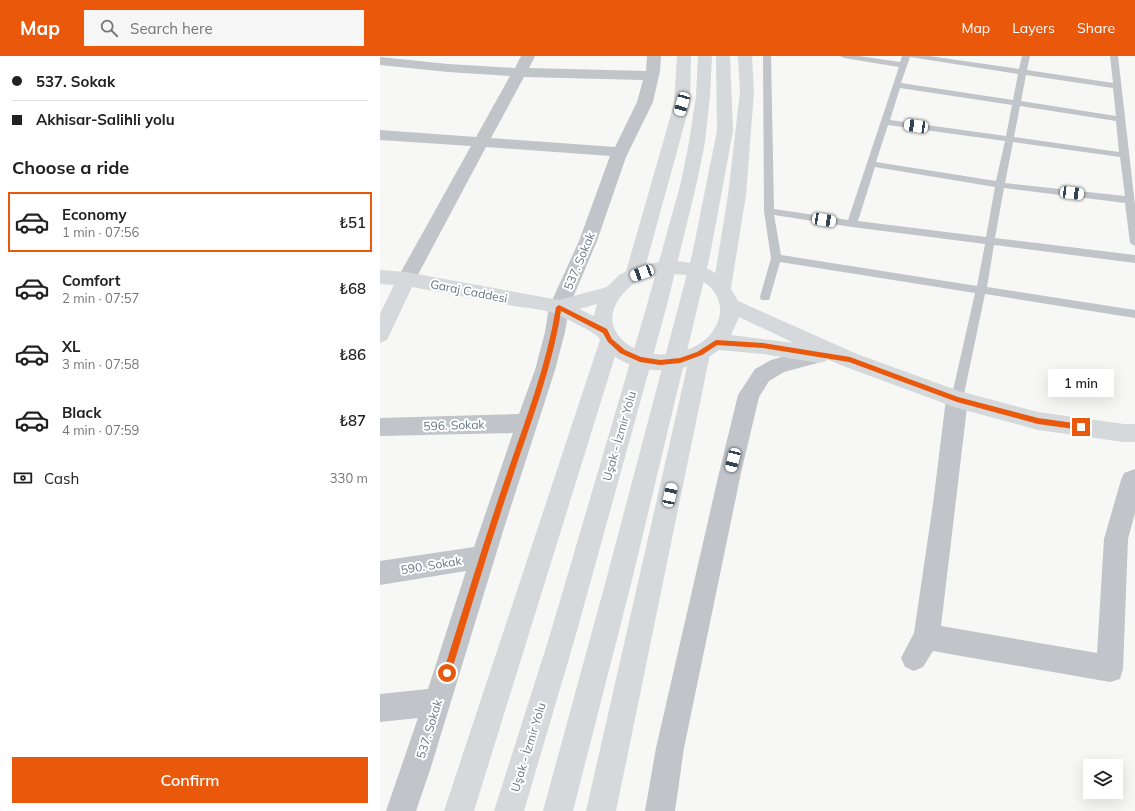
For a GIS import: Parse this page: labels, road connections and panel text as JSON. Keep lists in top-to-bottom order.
{
  "streets": {
    "main road": ["Garaj Caddesi", "Uşak - İzmir Yolu"],
    "street": ["537. Sokak", "596. Sokak", "590. Sokak"]
  },
  "crossings": [
    ["537. Sokak", "Garaj Caddesi"],
    ["537. Sokak", "596. Sokak"],
    ["537. Sokak", "590. Sokak"]
  ],
  "page": {
    "header": "Map",
    "search": "Search here",
    "nav": ["Map", "Layers", "Share"],
    "banner": ["537. Sokak", "Akhisar-Salihli yolu"],
    "heading": "Choose a ride",
    "list": [
      {
        "name": "Economy",
        "note": "1 min · 07:56",
        "value": "₺51"
      },
      {
        "name": "Comfort",
        "note": "2 min · 07:57",
        "value": "₺68"
      },
      {
        "name": "XL",
        "note": "3 min · 07:58",
        "value": "₺86"
      },
      {
        "name": "Black",
        "note": "4 min · 07:59",
        "value": "₺87"
      }
    ],
    "bubble": "1 min",
    "pay": ["Cash", "330 m"],
    "buttons": "Confirm"
  }
}
